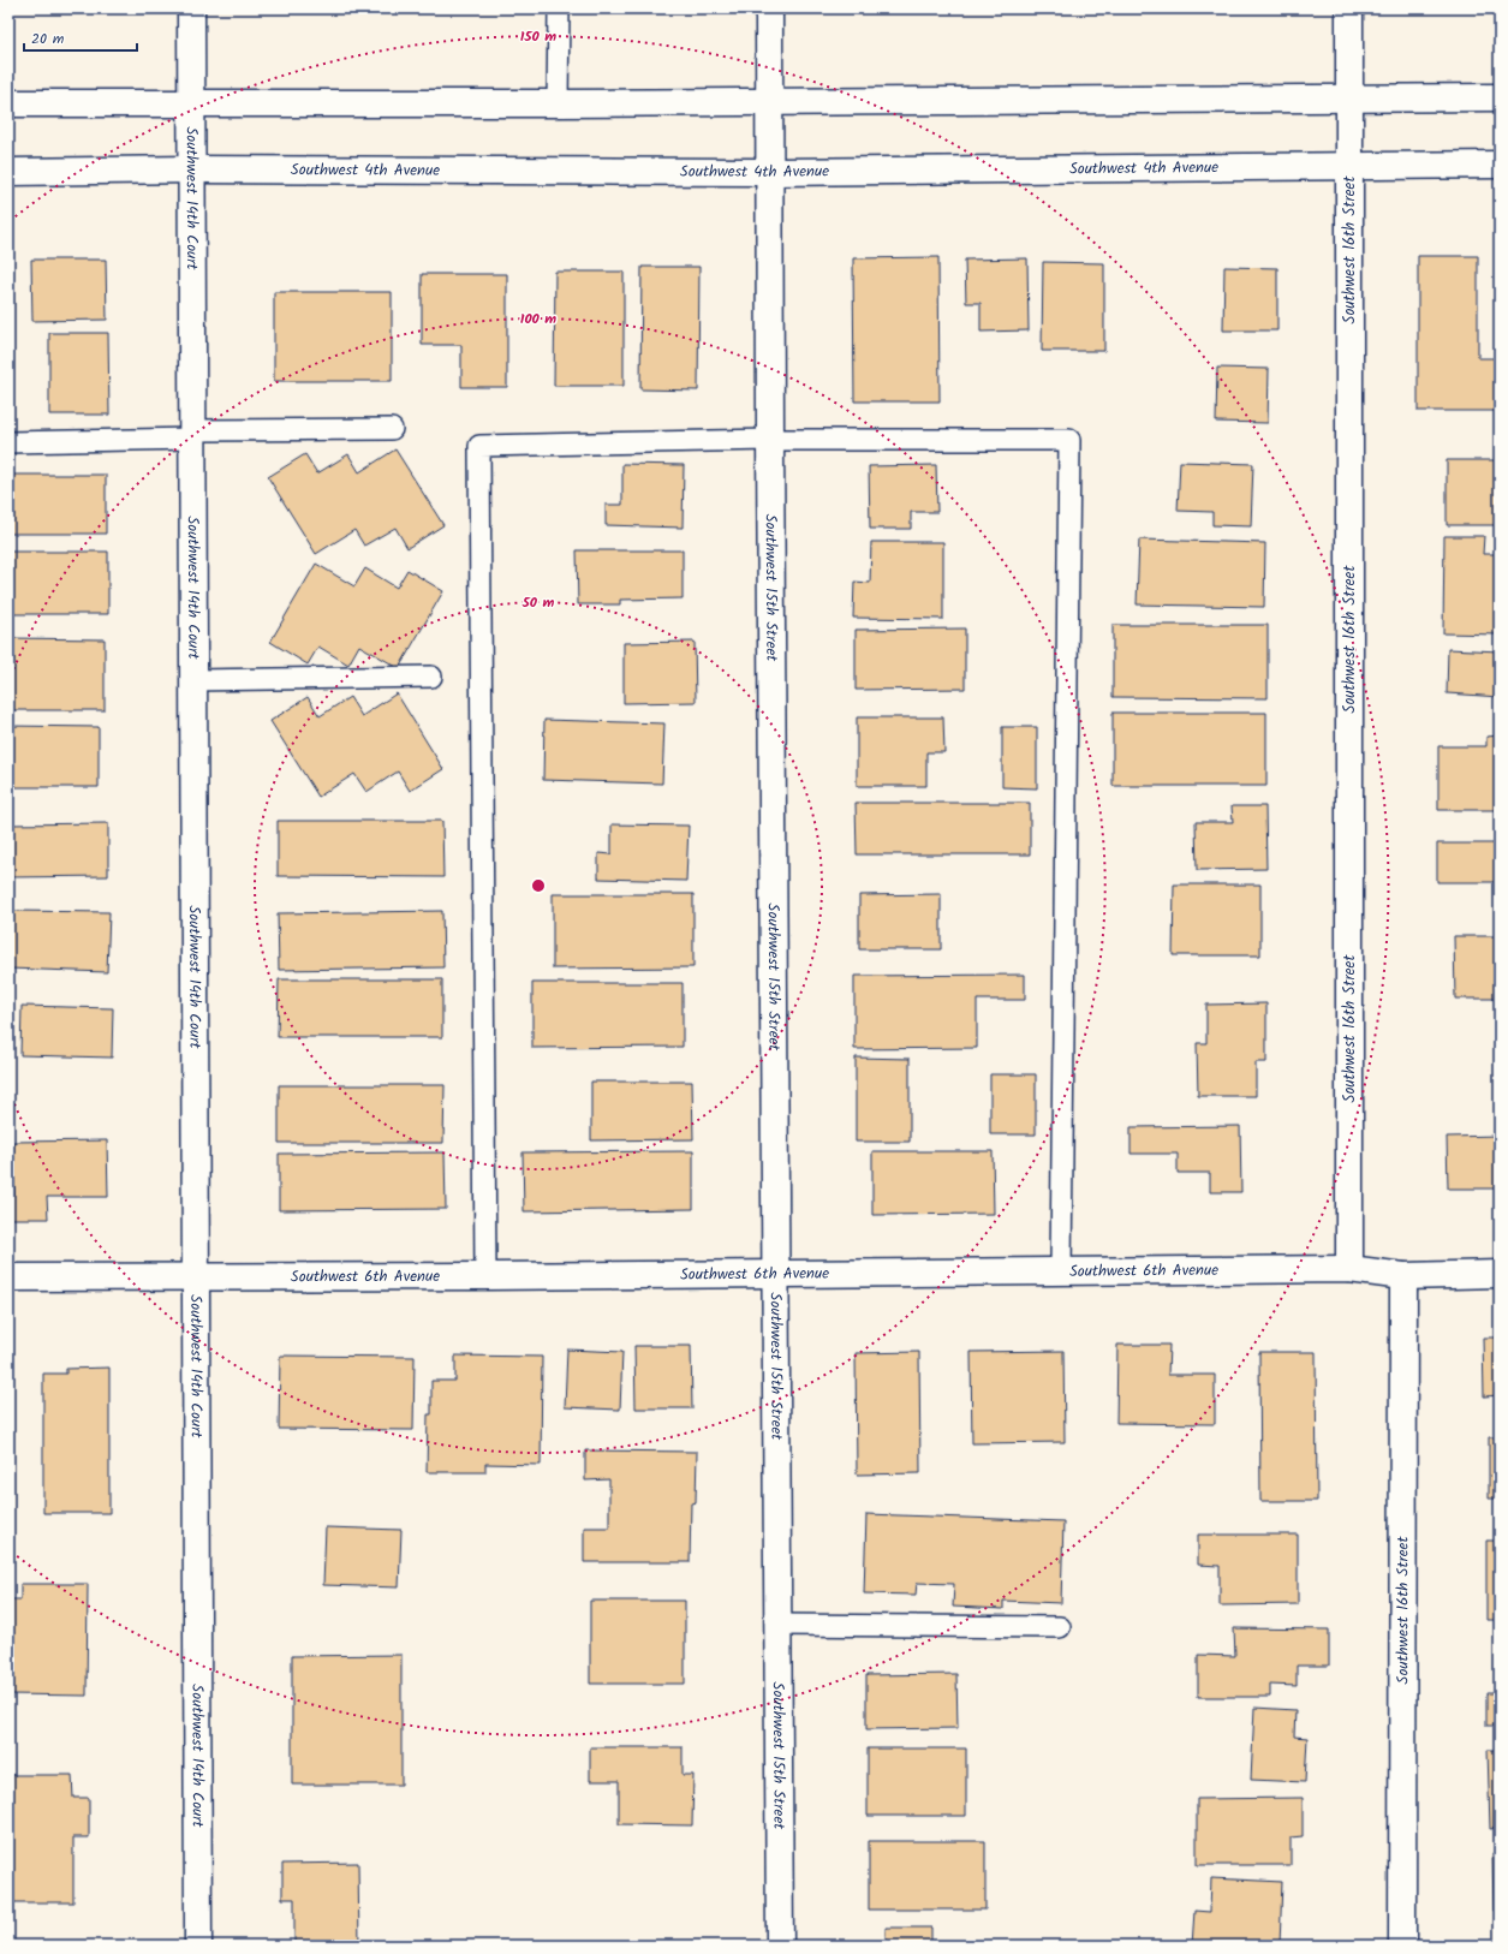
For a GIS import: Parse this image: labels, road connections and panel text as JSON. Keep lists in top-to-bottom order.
{
  "streets": {
    "street": [
      "Southwest 4th Avenue",
      "Southwest 14th Court",
      "Southwest 16th Street",
      "Southwest 15th Street",
      "Southwest 6th Avenue"
    ]
  },
  "crossings": [
    ["Southwest 4th Avenue", "Southwest 14th Court"],
    ["Southwest 4th Avenue", "Southwest 16th Street"],
    ["Southwest 4th Avenue", "Southwest 15th Street"],
    ["Southwest 14th Court", "Southwest 6th Avenue"],
    ["Southwest 16th Street", "Southwest 6th Avenue"],
    ["Southwest 15th Street", "Southwest 6th Avenue"]
  ],
  "scale_bar": "20 m",
  "rings": ["150 m", "100 m", "50 m"]
}
